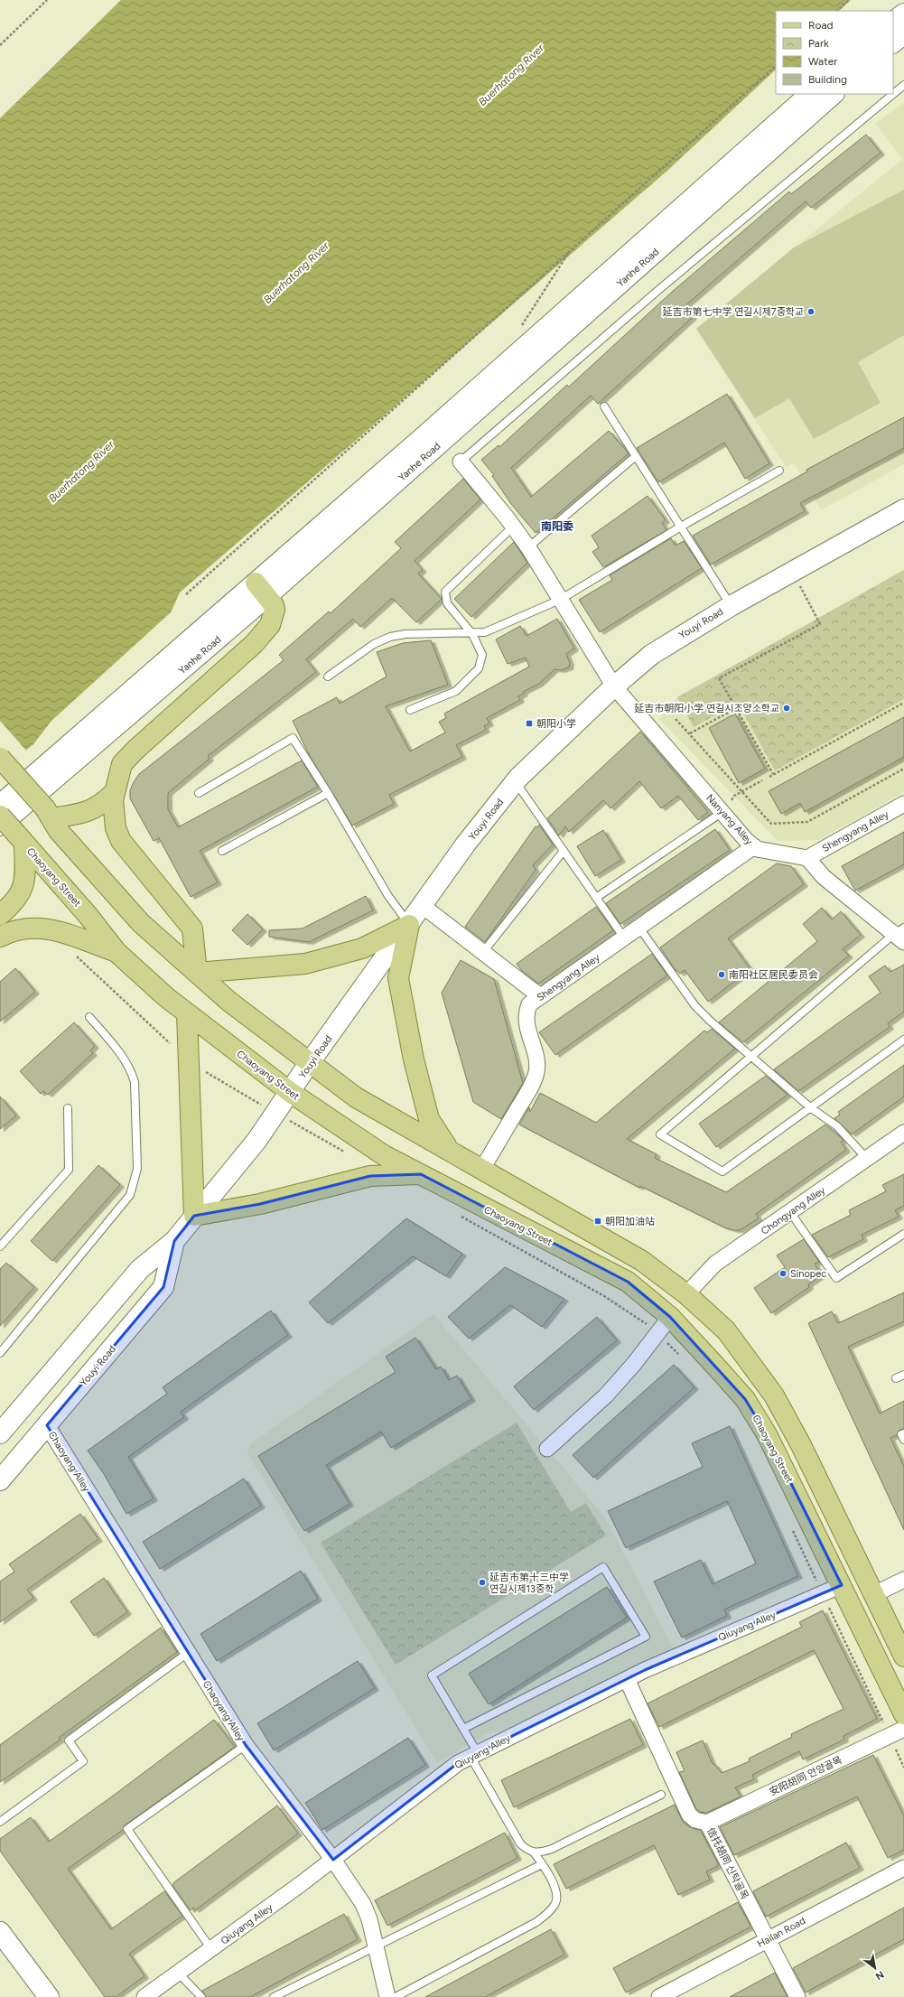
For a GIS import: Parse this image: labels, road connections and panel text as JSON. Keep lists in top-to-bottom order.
{
  "streets": {
    "main road": ["Yanhe Road", "Youyi Road", "Chaoyang Street"],
    "street": [
      "Nanyang Alley",
      "Shengyang Alley",
      "Chongyang Alley",
      "Chaoyang Alley",
      "Qiuyang Alley",
      "安阳胡同 안양골목",
      "信托胡同 신탁골목",
      "Hailan Road"
    ]
  },
  "crossings": [
    ["Yanhe Road", "Chaoyang Street"],
    ["Youyi Road", "Nanyang Alley"],
    ["Youyi Road", "Chaoyang Street"],
    ["Youyi Road", "Chaoyang Alley"],
    ["Nanyang Alley", "Shengyang Alley"],
    ["Chaoyang Street", "Qiuyang Alley"],
    ["Chaoyang Alley", "Qiuyang Alley"],
    ["Qiuyang Alley", "信托胡同 신탁골목"],
    ["安阳胡同 안양골목", "信托胡同 신탁골목"],
    ["信托胡同 신탁골목", "Hailan Road"]
  ],
  "districts": ["南阳委"],
  "water": ["Buerhatong River"],
  "places": {
    "other": [
      "延吉市第七中学 연길시제7중학교",
      "延吉市朝阳小学 연길시조양소학교",
      "南阳社区居民委员会",
      "Sinopec",
      "延吉市第十三中学 연길시제13중학"
    ],
    "transit": ["朝阳小学", "朝阳加油站"]
  },
  "legend": [
    "Road",
    "Park",
    "Water",
    "Building"
  ],
  "north": "bottom right"
}
